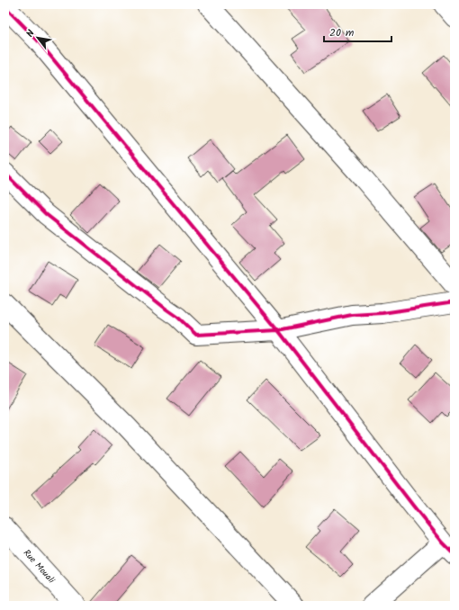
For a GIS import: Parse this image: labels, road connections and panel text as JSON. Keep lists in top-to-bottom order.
{
  "streets": {
    "street": ["Rue Mouali"]
  },
  "scale_bar": "20 m",
  "north": "top left"
}
